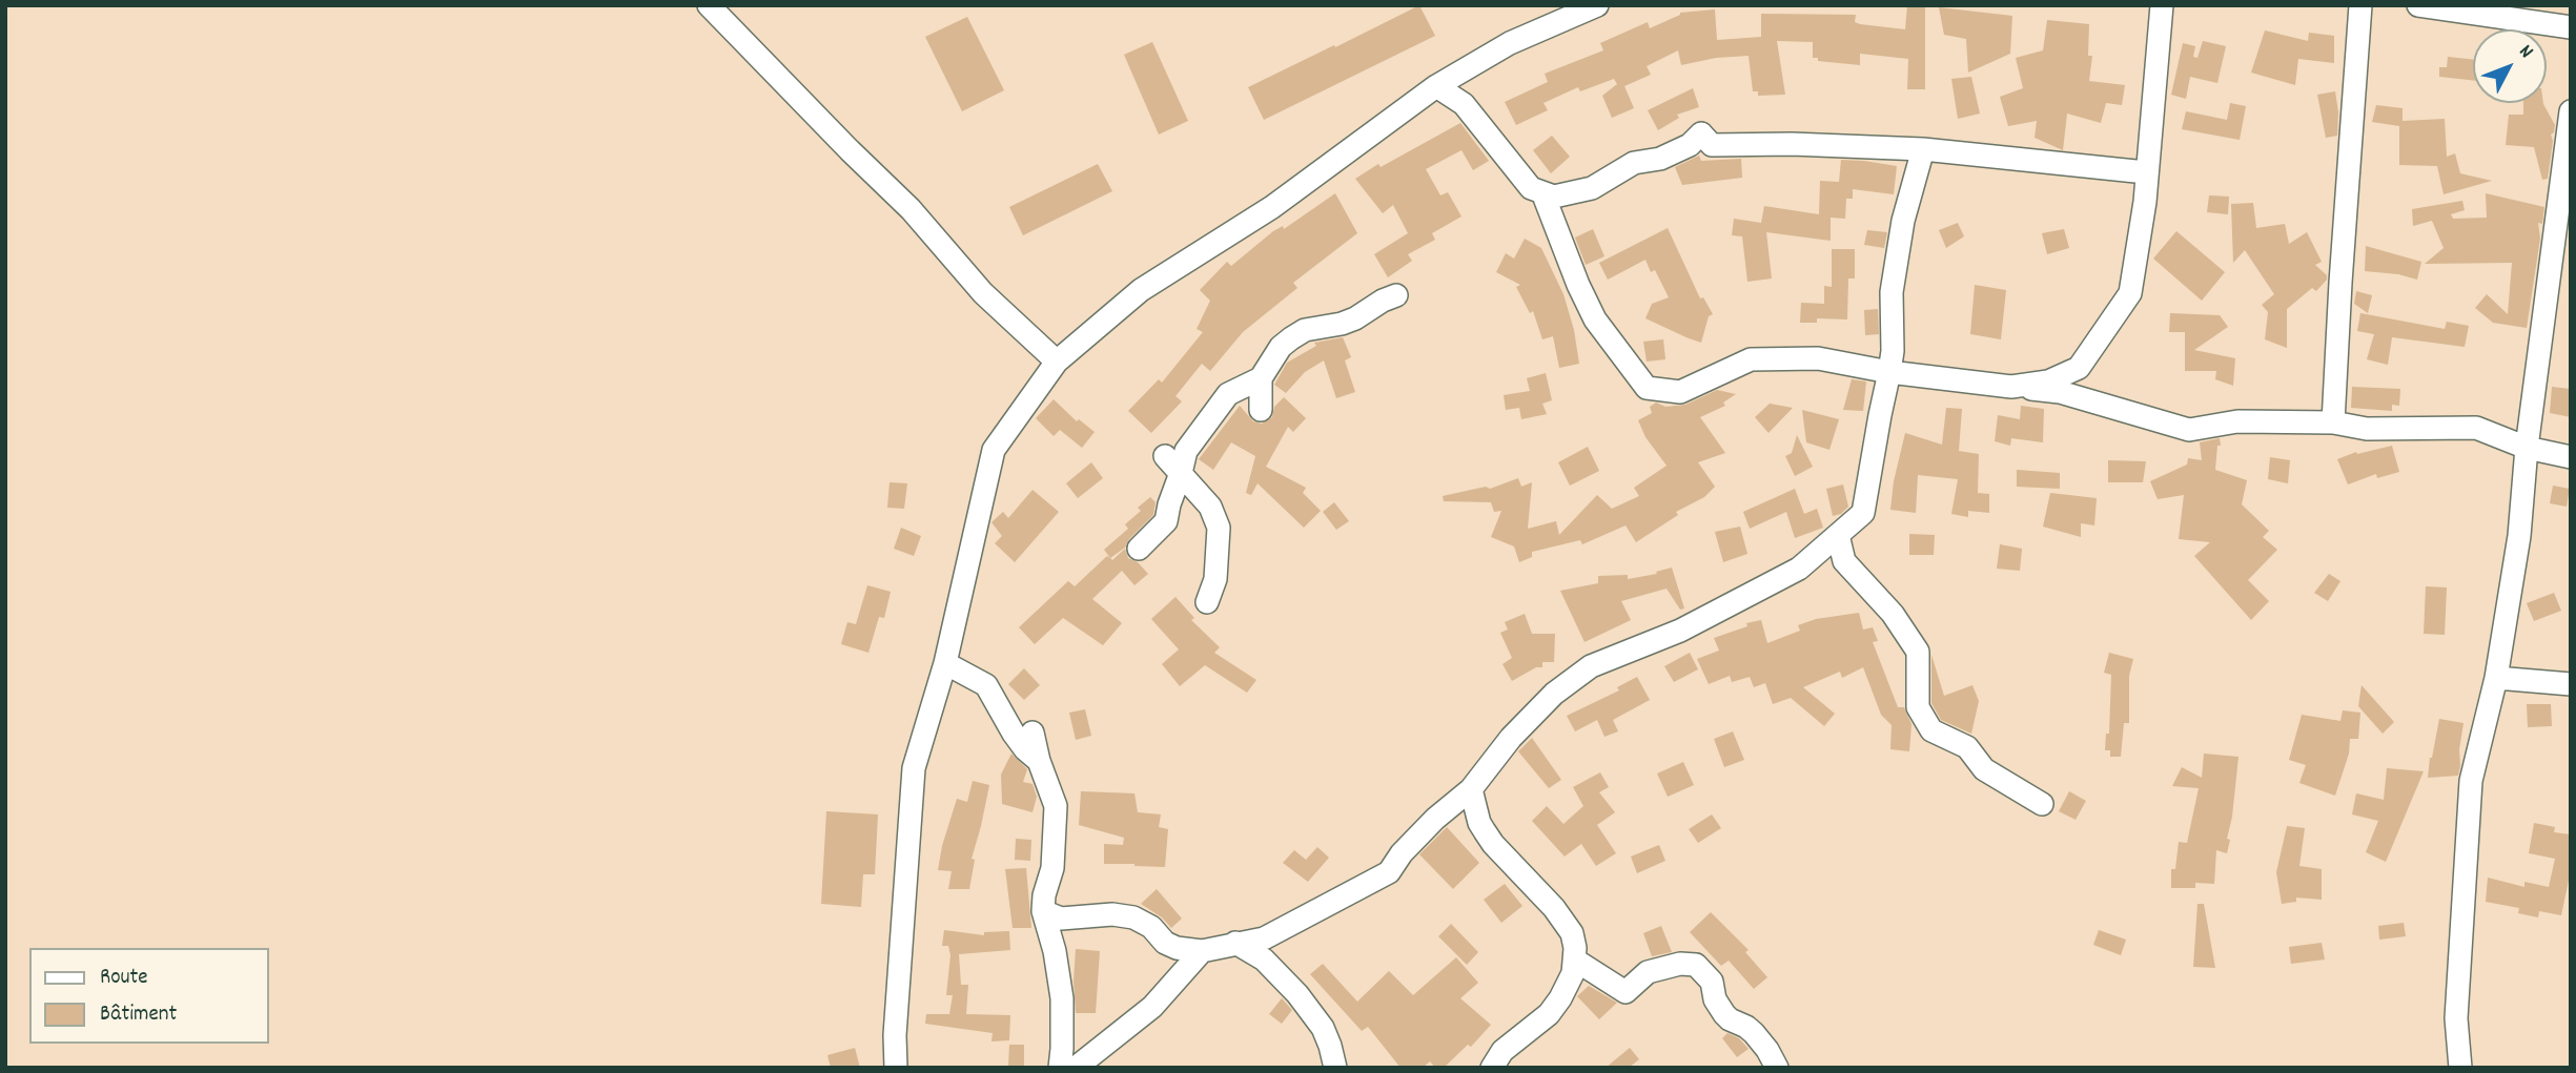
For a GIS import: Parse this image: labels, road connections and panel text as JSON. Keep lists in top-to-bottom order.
{
  "legend": ["Route", "Bâtiment"],
  "north": "top right"
}
